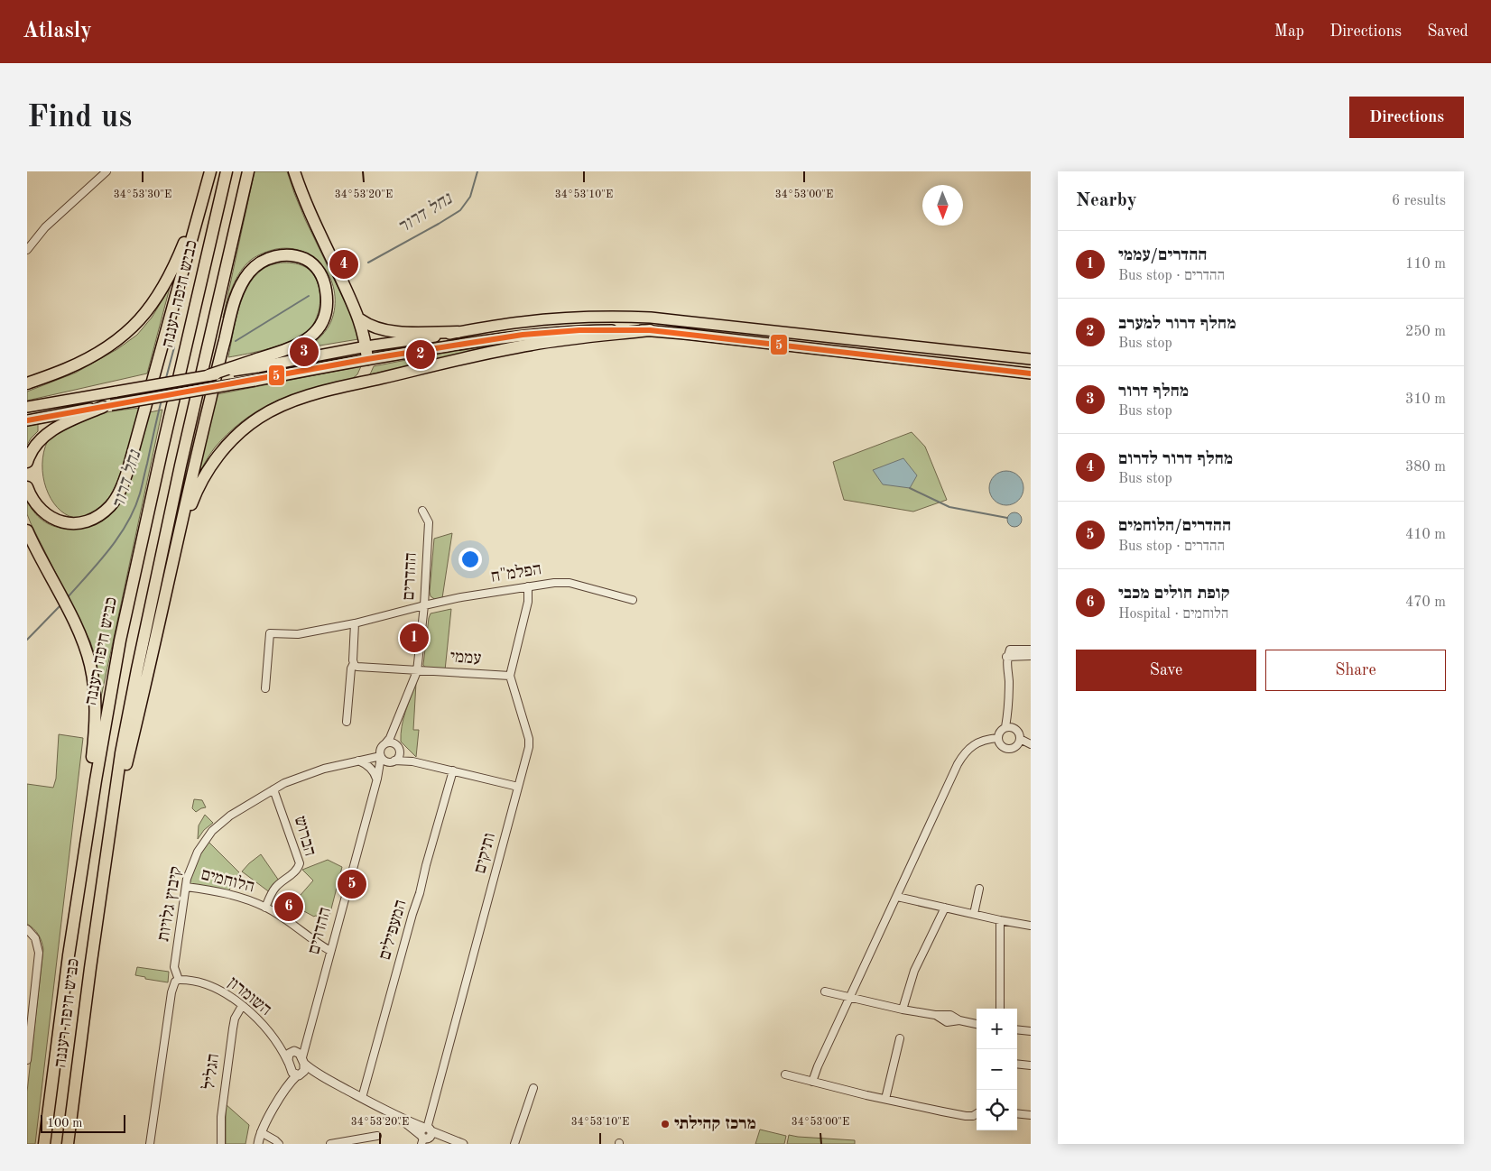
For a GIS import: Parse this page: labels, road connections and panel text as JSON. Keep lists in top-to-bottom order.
{
  "streets": {
    "highway": ["כביש חיפה רעננה"],
    "street": [
      "הפלמ\"ח",
      "ההדרים",
      "עממי",
      "הברוש",
      "ותיקים",
      "הלוחמים",
      "קיבוץ גלויות",
      "המעפילים",
      "השומרון",
      "הגליל"
    ]
  },
  "crossings": [
    ["הפלמ\"ח", "ההדרים"],
    ["הפלמ\"ח", "ותיקים"],
    ["ההדרים", "עממי"],
    ["ההדרים", "הלוחמים"],
    ["ההדרים", "קיבוץ גלויות"],
    ["ההדרים", "השומרון"],
    ["עממי", "ותיקים"],
    ["הברוש", "הלוחמים"],
    ["הברוש", "קיבוץ גלויות"],
    ["הלוחמים", "קיבוץ גלויות"],
    ["קיבוץ גלויות", "השומרון"],
    ["השומרון", "הגליל"]
  ],
  "water": ["נחל דרור"],
  "places": ["מרכז קהילתי"],
  "lines": ["transit line 5"],
  "scale_bar": "100 m",
  "north": "bottom",
  "page": {
    "header": "Atlasly",
    "nav": ["Map", "Directions", "Saved"],
    "buttons": [
      "Directions",
      ["Save", "Share"]
    ],
    "title": "Find us",
    "heading": ["Nearby", "6 results"],
    "list": [
      {
        "mark": "1",
        "name": "ההדרים/עממי",
        "note": "Bus stop · ההדרים",
        "value": "110 m"
      },
      {
        "mark": "2",
        "name": "מחלף דרור למערב",
        "note": "Bus stop",
        "value": "250 m"
      },
      {
        "mark": "3",
        "name": "מחלף דרור",
        "note": "Bus stop",
        "value": "310 m"
      },
      {
        "mark": "4",
        "name": "מחלף דרור לדרום",
        "note": "Bus stop",
        "value": "380 m"
      },
      {
        "mark": "5",
        "name": "ההדרים/הלוחמים",
        "note": "Bus stop · ההדרים",
        "value": "410 m"
      },
      {
        "mark": "6",
        "name": "קופת חולים מכבי",
        "note": "Hospital · הלוחמים",
        "value": "470 m"
      }
    ],
    "pins": [
      "4",
      "3",
      "2",
      "1",
      "5",
      "6"
    ],
    "map_buttons": ["+", "−"],
    "scale": "100 m"
  },
  "coordinates": [
    "34°53'30\"E",
    "34°53'20\"E",
    "34°53'10\"E",
    "34°53'00\"E"
  ]
}
